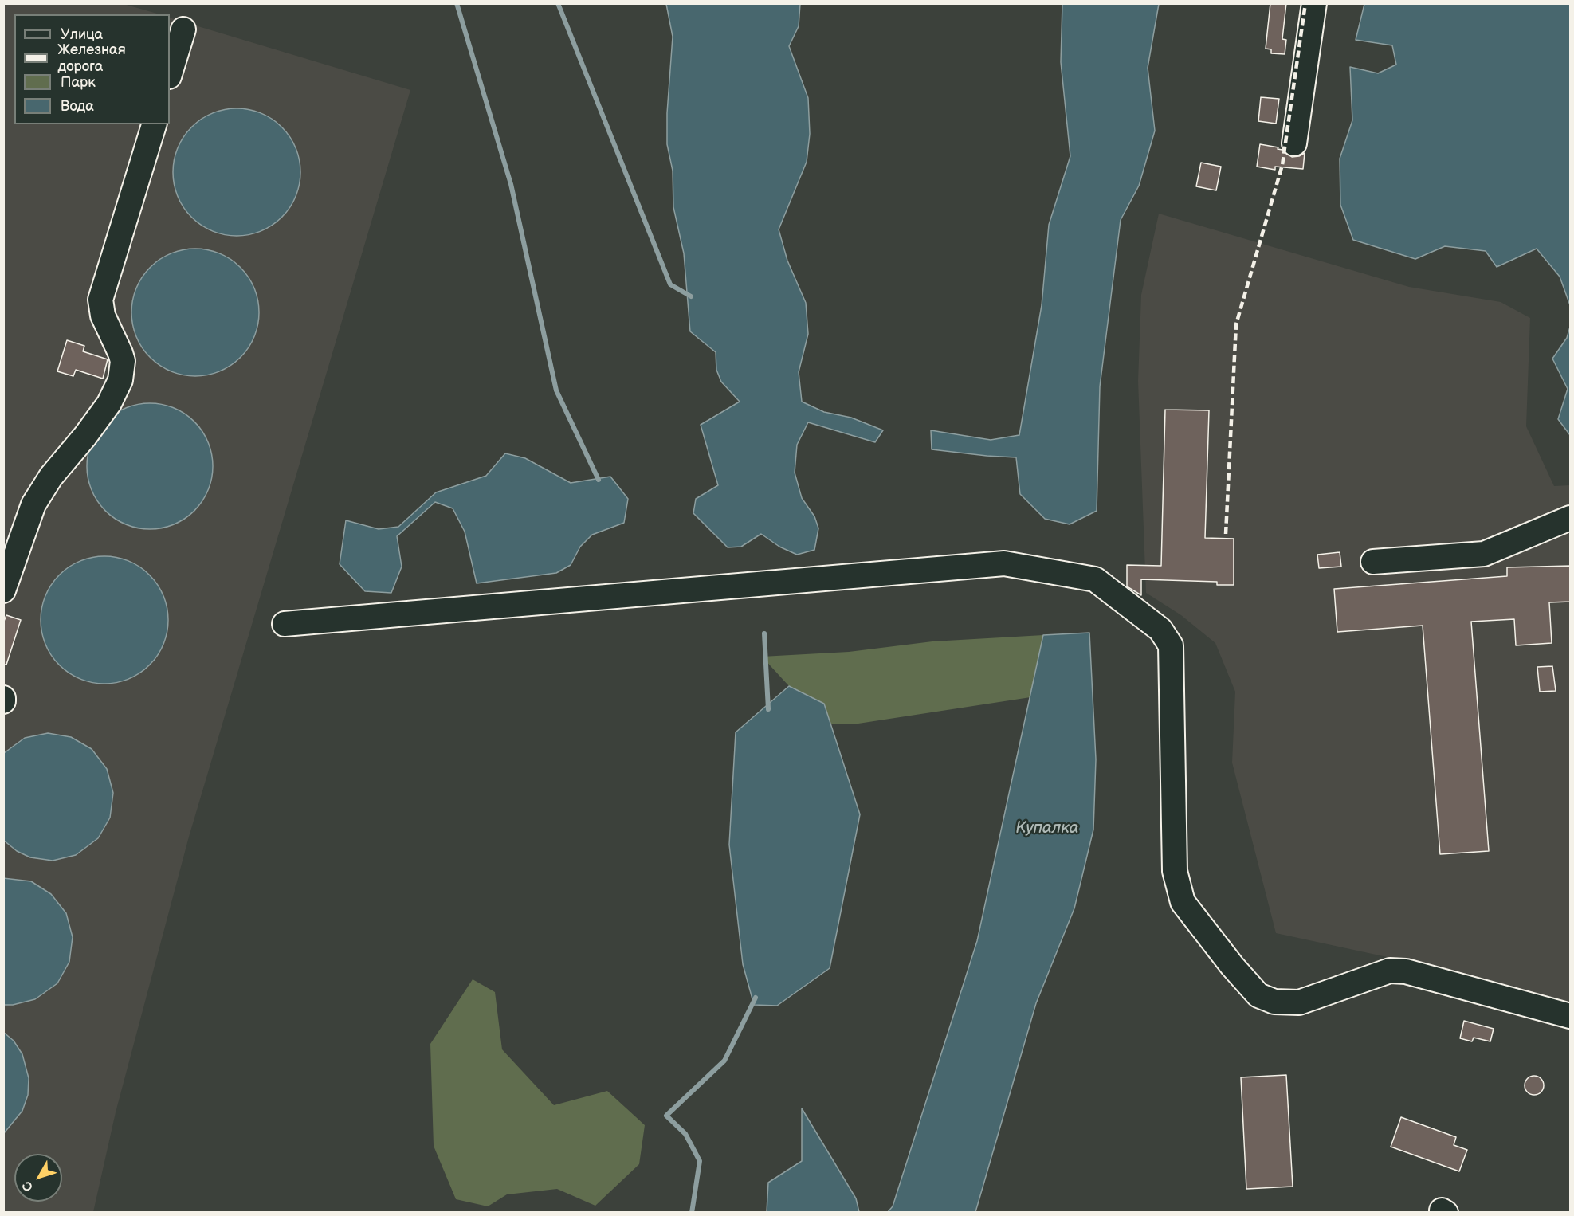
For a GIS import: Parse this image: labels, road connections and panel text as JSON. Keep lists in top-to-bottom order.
{
  "water": ["Купалка"],
  "legend": [
    "Улица",
    "Железная дорога",
    "Парк",
    "Вода"
  ],
  "north": "bottom left"
}
